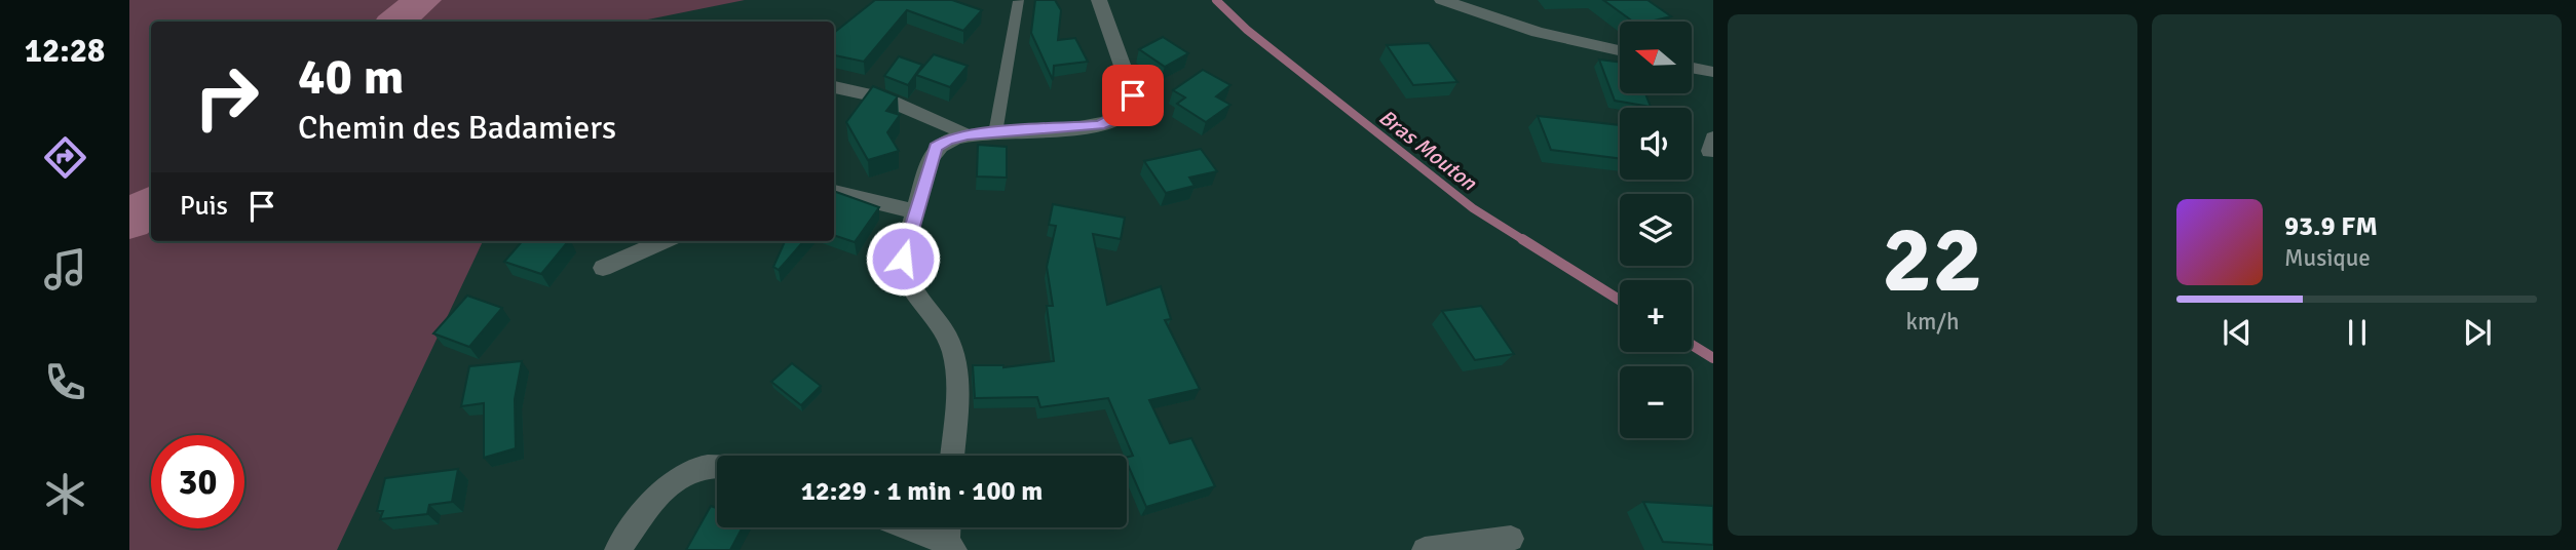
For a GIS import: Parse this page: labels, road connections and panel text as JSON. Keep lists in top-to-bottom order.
{
  "water": ["Bras Mouton"],
  "north": "left",
  "page": {
    "tabs": "12:28",
    "tile": ["22", "km/h"],
    "map_buttons": ["+", "−"],
    "turn": ["40 m", "Chemin des Badamiers"],
    "then": "Puis",
    "song": ["93.9 FM", "Musique"],
    "limit": "30",
    "trip": "12:29 · 1 min · 100 m"
  }
}
